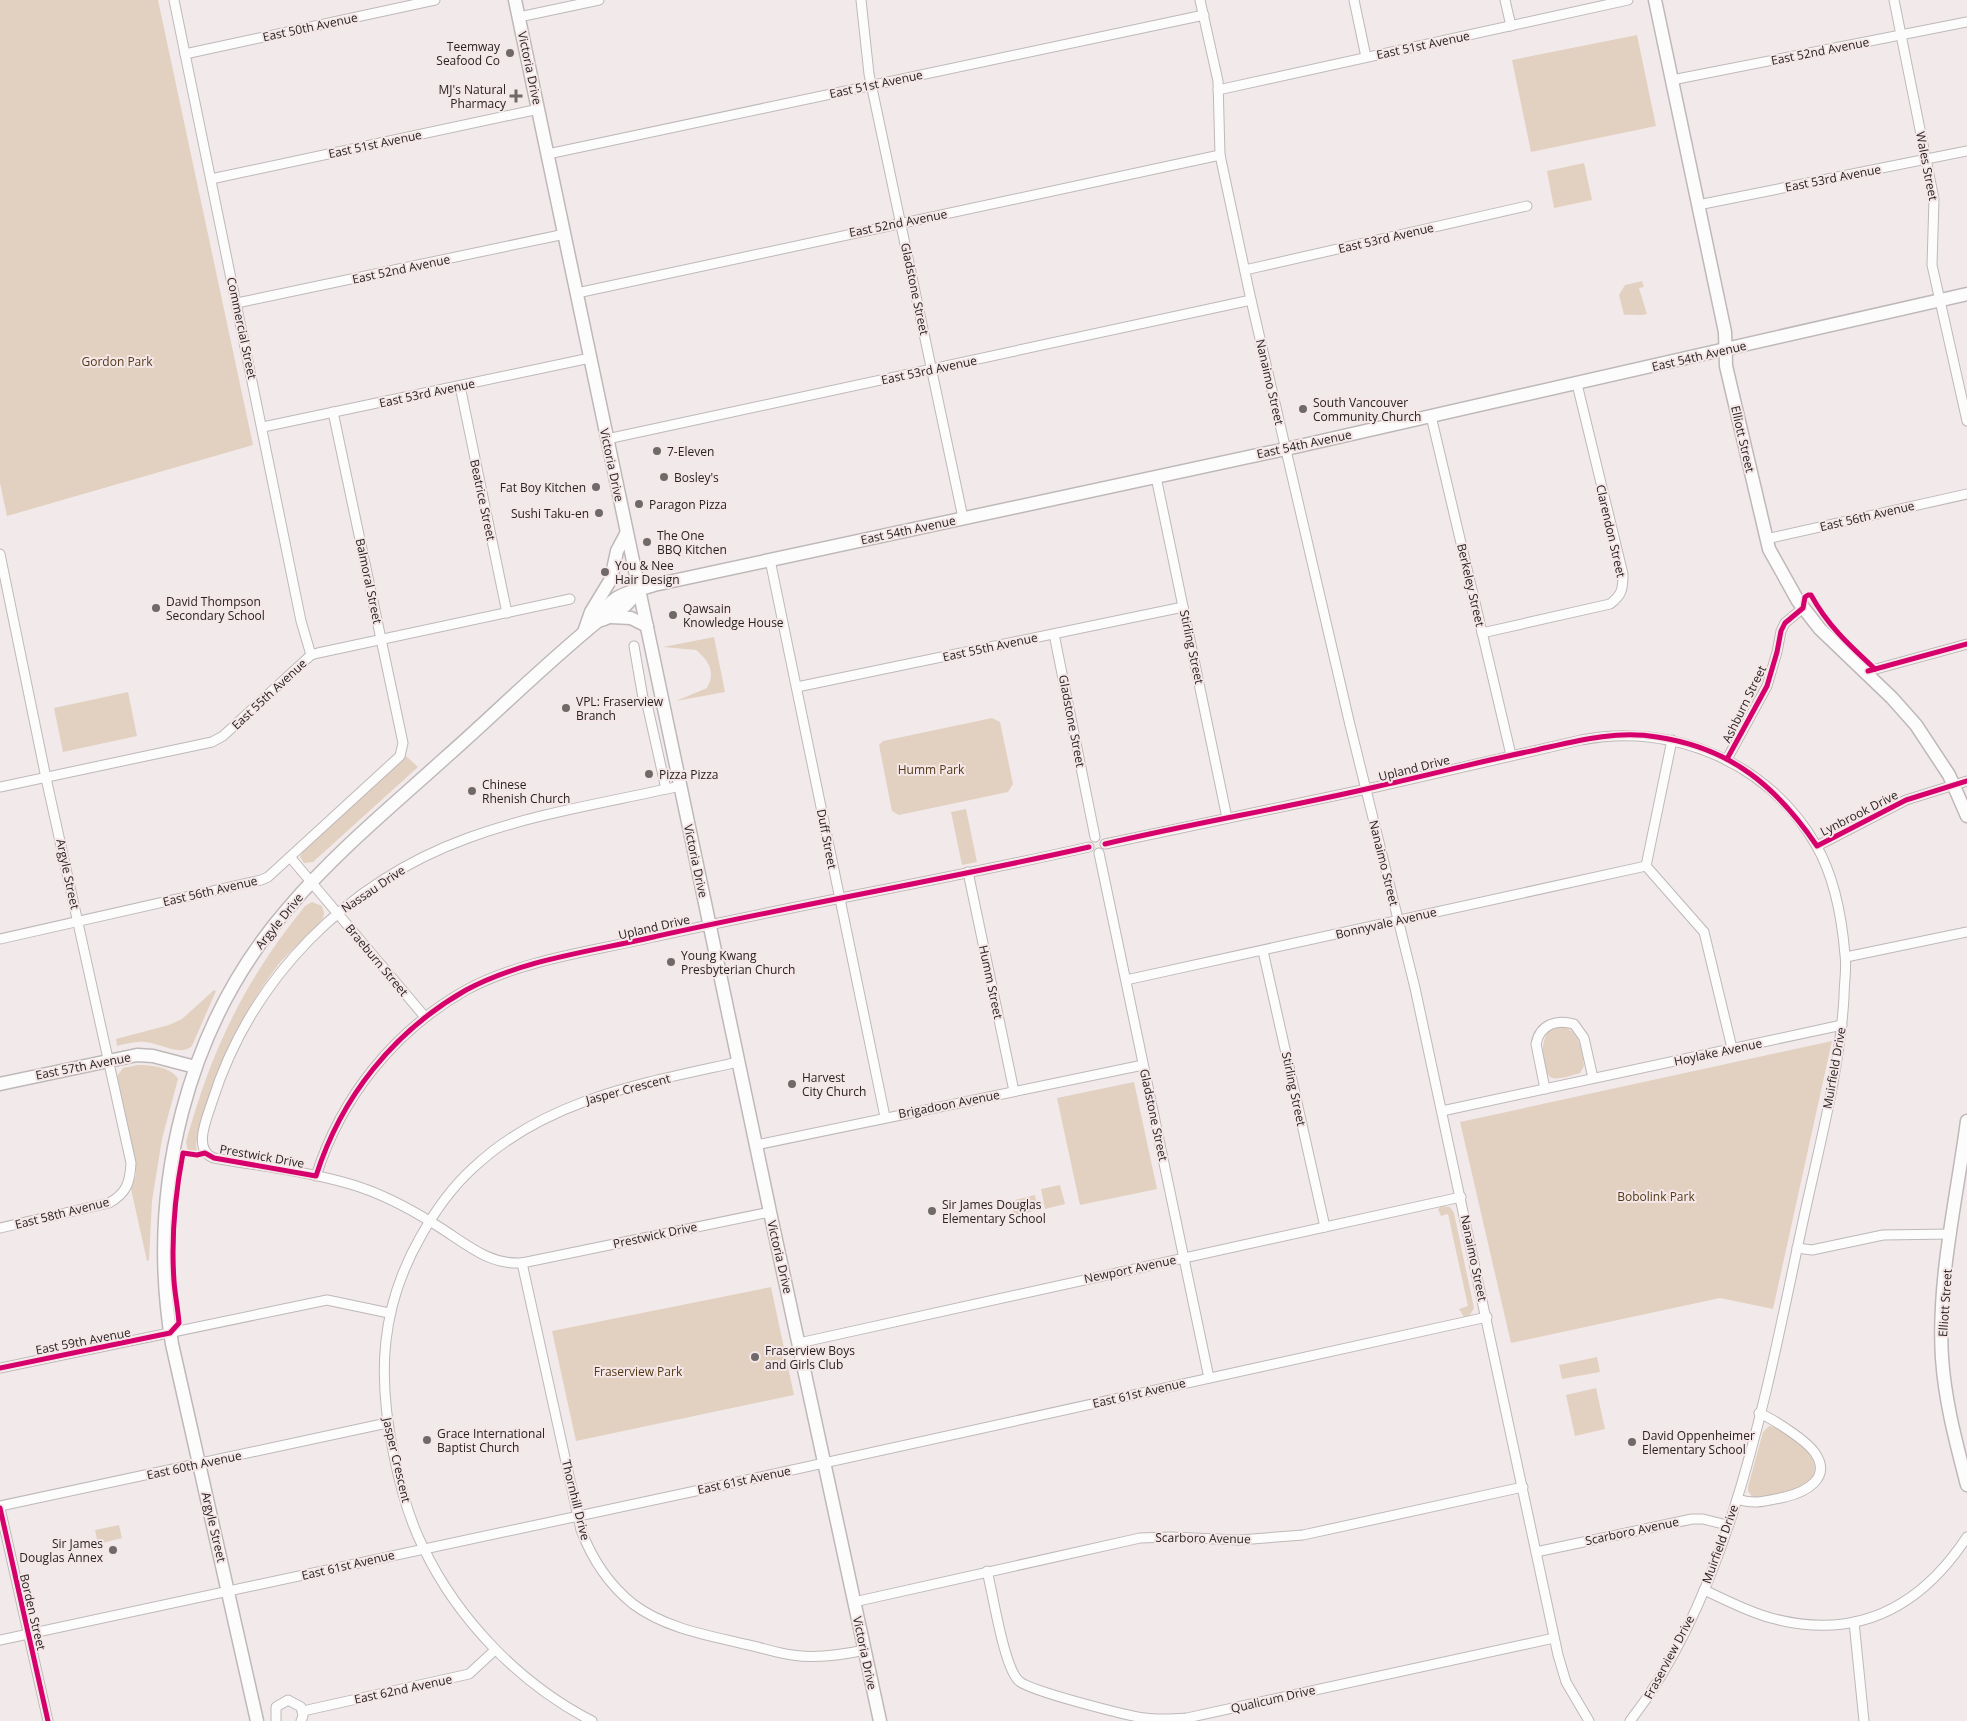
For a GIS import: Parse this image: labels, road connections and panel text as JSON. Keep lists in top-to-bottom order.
{
  "streets": {
    "street": [
      "East 50th Avenue",
      "East 51st Avenue",
      "East 52nd Avenue",
      "Victoria Drive",
      "Wales Street",
      "East 53rd Avenue",
      "Gladstone Street",
      "Commercial Street",
      "East 54th Avenue",
      "Nanaimo Street",
      "Elliott Street",
      "Beatrice Street",
      "East 56th Avenue",
      "Clarendon Street",
      "Balmoral Street",
      "Berkeley Street",
      "East 55th Avenue",
      "Stirling Street",
      "Ashburn Street",
      "Upland Drive",
      "Lynbrook Drive",
      "Duff Street",
      "Argyle Street",
      "Nassau Drive",
      "Argyle Drive",
      "Bonnyvale Avenue",
      "Braeburn Street",
      "Humm Street",
      "Hoylake Avenue",
      "East 57th Avenue",
      "Muirfield Drive",
      "Jasper Crescent",
      "Brigadoon Avenue",
      "Prestwick Drive",
      "East 58th Avenue",
      "Newport Avenue",
      "East 59th Avenue",
      "East 61st Avenue",
      "East 60th Avenue",
      "Thornhill Drive",
      "Scarboro Avenue",
      "Borden Street",
      "Fraserview Drive",
      "East 62nd Avenue",
      "Qualicum Drive"
    ]
  },
  "crossings": [
    ["East 50th Avenue", "Commercial Street"],
    ["East 51st Avenue", "Victoria Drive"],
    ["East 51st Avenue", "Gladstone Street"],
    ["East 51st Avenue", "Commercial Street"],
    ["East 51st Avenue", "Nanaimo Street"],
    ["East 52nd Avenue", "Victoria Drive"],
    ["East 52nd Avenue", "Wales Street"],
    ["East 52nd Avenue", "Gladstone Street"],
    ["East 52nd Avenue", "Commercial Street"],
    ["East 52nd Avenue", "Nanaimo Street"],
    ["East 52nd Avenue", "Elliott Street"],
    ["Victoria Drive", "East 53rd Avenue"],
    ["Victoria Drive", "East 54th Avenue"],
    ["Victoria Drive", "Upland Drive"],
    ["Victoria Drive", "Nassau Drive"],
    ["Victoria Drive", "Argyle Drive"],
    ["Victoria Drive", "Jasper Crescent"],
    ["Victoria Drive", "Brigadoon Avenue"],
    ["Victoria Drive", "Prestwick Drive"],
    ["Victoria Drive", "Newport Avenue"],
    ["Victoria Drive", "East 61st Avenue"],
    ["Victoria Drive", "Thornhill Drive"],
    ["Victoria Drive", "Scarboro Avenue"],
    ["Wales Street", "East 53rd Avenue"],
    ["Wales Street", "East 54th Avenue"],
    ["East 53rd Avenue", "Gladstone Street"],
    ["East 53rd Avenue", "Commercial Street"],
    ["East 53rd Avenue", "Nanaimo Street"],
    ["East 53rd Avenue", "Elliott Street"],
    ["East 53rd Avenue", "Beatrice Street"],
    ["East 53rd Avenue", "Balmoral Street"],
    ["Gladstone Street", "East 54th Avenue"],
    ["Gladstone Street", "East 55th Avenue"],
    ["Gladstone Street", "Upland Drive"],
    ["Gladstone Street", "Bonnyvale Avenue"],
    ["Gladstone Street", "Brigadoon Avenue"],
    ["Gladstone Street", "Newport Avenue"],
    ["Gladstone Street", "East 61st Avenue"],
    ["Commercial Street", "East 55th Avenue"],
    ["East 54th Avenue", "Nanaimo Street"],
    ["East 54th Avenue", "Elliott Street"],
    ["East 54th Avenue", "Clarendon Street"],
    ["East 54th Avenue", "Berkeley Street"],
    ["East 54th Avenue", "Stirling Street"],
    ["East 54th Avenue", "Duff Street"],
    ["East 54th Avenue", "Argyle Drive"],
    ["Nanaimo Street", "Upland Drive"],
    ["Nanaimo Street", "Bonnyvale Avenue"],
    ["Nanaimo Street", "Hoylake Avenue"],
    ["Nanaimo Street", "Newport Avenue"],
    ["Nanaimo Street", "East 61st Avenue"],
    ["Nanaimo Street", "Scarboro Avenue"],
    ["Nanaimo Street", "Qualicum Drive"],
    ["Elliott Street", "East 56th Avenue"],
    ["Elliott Street", "Ashburn Street"],
    ["Elliott Street", "Lynbrook Drive"],
    ["Beatrice Street", "East 55th Avenue"],
    ["East 56th Avenue", "Balmoral Street"],
    ["East 56th Avenue", "Argyle Street"],
    ["East 56th Avenue", "Braeburn Street"],
    ["Clarendon Street", "Berkeley Street"],
    ["Balmoral Street", "East 55th Avenue"],
    ["Berkeley Street", "Upland Drive"],
    ["East 55th Avenue", "Stirling Street"],
    ["East 55th Avenue", "Duff Street"],
    ["East 55th Avenue", "Argyle Street"],
    ["Stirling Street", "Upland Drive"],
    ["Stirling Street", "Bonnyvale Avenue"],
    ["Stirling Street", "Newport Avenue"],
    ["Ashburn Street", "Upland Drive"],
    ["Ashburn Street", "Muirfield Drive"],
    ["Upland Drive", "Duff Street"],
    ["Upland Drive", "Braeburn Street"],
    ["Upland Drive", "Humm Street"],
    ["Upland Drive", "Muirfield Drive"],
    ["Upland Drive", "Prestwick Drive"],
    ["Lynbrook Drive", "Muirfield Drive"],
    ["Duff Street", "Brigadoon Avenue"],
    ["Argyle Street", "Argyle Drive"],
    ["Argyle Street", "East 57th Avenue"],
    ["Argyle Street", "East 58th Avenue"],
    ["Argyle Street", "East 59th Avenue"],
    ["Argyle Street", "East 61st Avenue"],
    ["Argyle Street", "East 60th Avenue"],
    ["Nassau Drive", "Braeburn Street"],
    ["Nassau Drive", "Prestwick Drive"],
    ["Argyle Drive", "Braeburn Street"],
    ["Argyle Drive", "East 57th Avenue"],
    ["Argyle Drive", "East 59th Avenue"],
    ["Humm Street", "Brigadoon Avenue"],
    ["Hoylake Avenue", "Muirfield Drive"],
    ["Muirfield Drive", "Scarboro Avenue"],
    ["Muirfield Drive", "Fraserview Drive"],
    ["Jasper Crescent", "Prestwick Drive"],
    ["Jasper Crescent", "East 59th Avenue"],
    ["Jasper Crescent", "East 61st Avenue"],
    ["Jasper Crescent", "East 60th Avenue"],
    ["Jasper Crescent", "East 62nd Avenue"],
    ["Prestwick Drive", "Thornhill Drive"],
    ["East 61st Avenue", "Thornhill Drive"],
    ["East 61st Avenue", "Borden Street"],
    ["East 60th Avenue", "Borden Street"],
    ["Scarboro Avenue", "Qualicum Drive"]
  ],
  "parks": [
    "Gordon Park",
    "Humm Park",
    "Bobolink Park",
    "Fraserview Park"
  ],
  "places": {
    "other": [
      "Teemway Seafood Co",
      "South Vancouver Community Church",
      "7-Eleven",
      "Bosley's",
      "Fat Boy Kitchen",
      "Paragon Pizza",
      "Sushi Taku-en",
      "The One BBQ Kitchen",
      "You & Nee Hair Design",
      "David Thompson Secondary School",
      "Qawsain Knowledge House",
      "VPL: Fraserview Branch",
      "Pizza Pizza",
      "Chinese Rhenish Church",
      "Young Kwang Presbyterian Church",
      "Harvest City Church",
      "Sir James Douglas Elementary School",
      "Fraserview Boys and Girls Club",
      "Grace International Baptist Church",
      "David Oppenheimer Elementary School",
      "Sir James Douglas Annex"
    ],
    "health": ["MJ's Natural Pharmacy"]
  }
}
